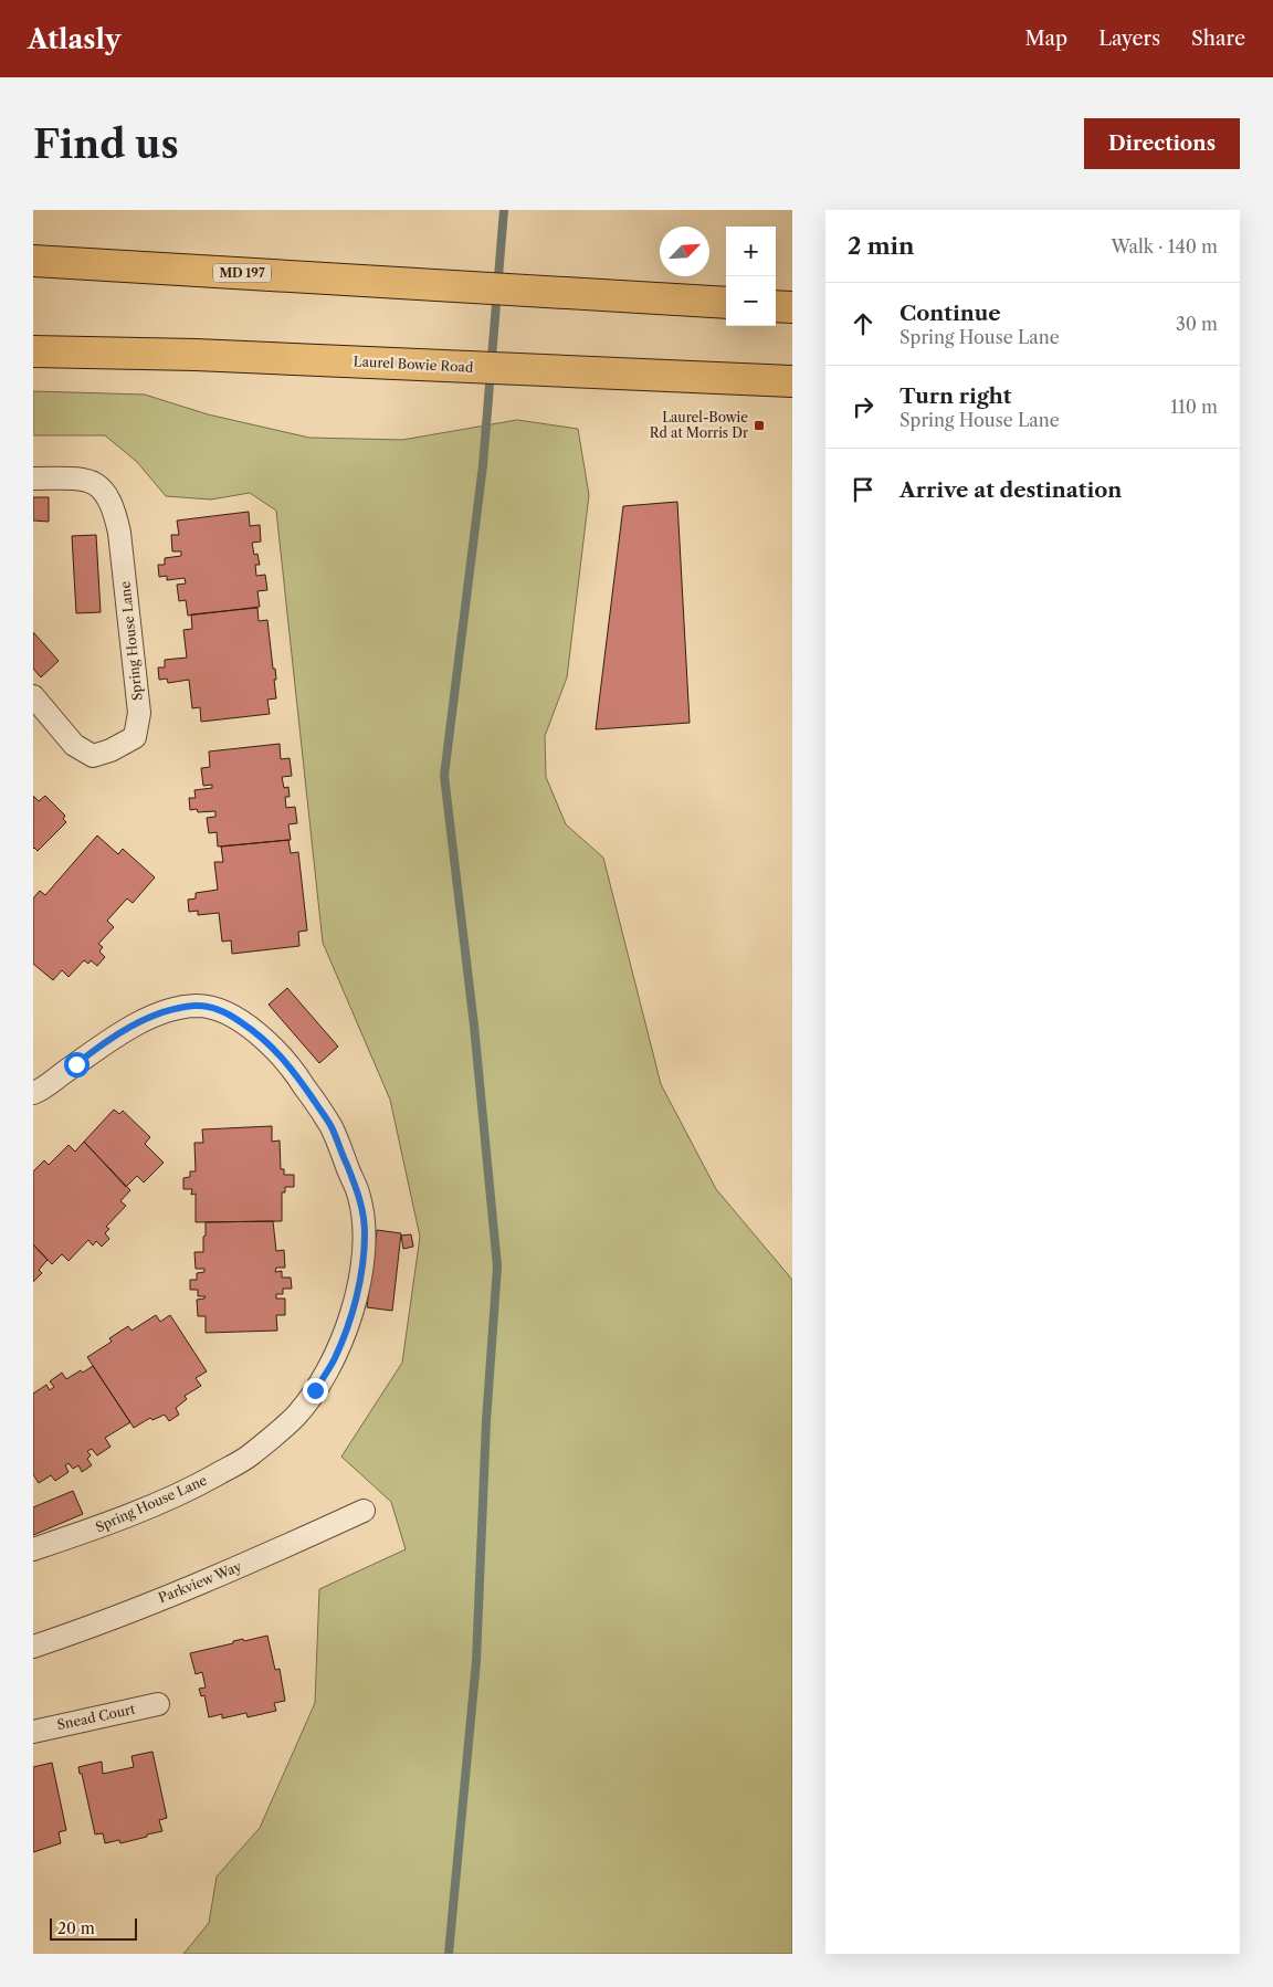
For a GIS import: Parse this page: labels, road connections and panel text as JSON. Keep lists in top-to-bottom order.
{
  "streets": {
    "main road": ["MD 197", "Laurel Bowie Road"],
    "street": ["Spring House Lane", "Parkview Way", "Snead Court"]
  },
  "places": {
    "transit": ["Laurel-Bowie Rd at Morris Dr"]
  },
  "scale_bar": "20 m",
  "north": "top right",
  "page": {
    "header": "Atlasly",
    "nav": ["Map", "Layers", "Share"],
    "buttons": "Directions",
    "title": "Find us",
    "heading": ["2 min", "Walk · 140 m"],
    "map_buttons": ["+", "−"],
    "list": [
      ["Continue", "Spring House Lane", "30 m"],
      ["Turn right", "Spring House Lane", "110 m"],
      "Arrive at destination"
    ],
    "scale": "20 m"
  }
}
